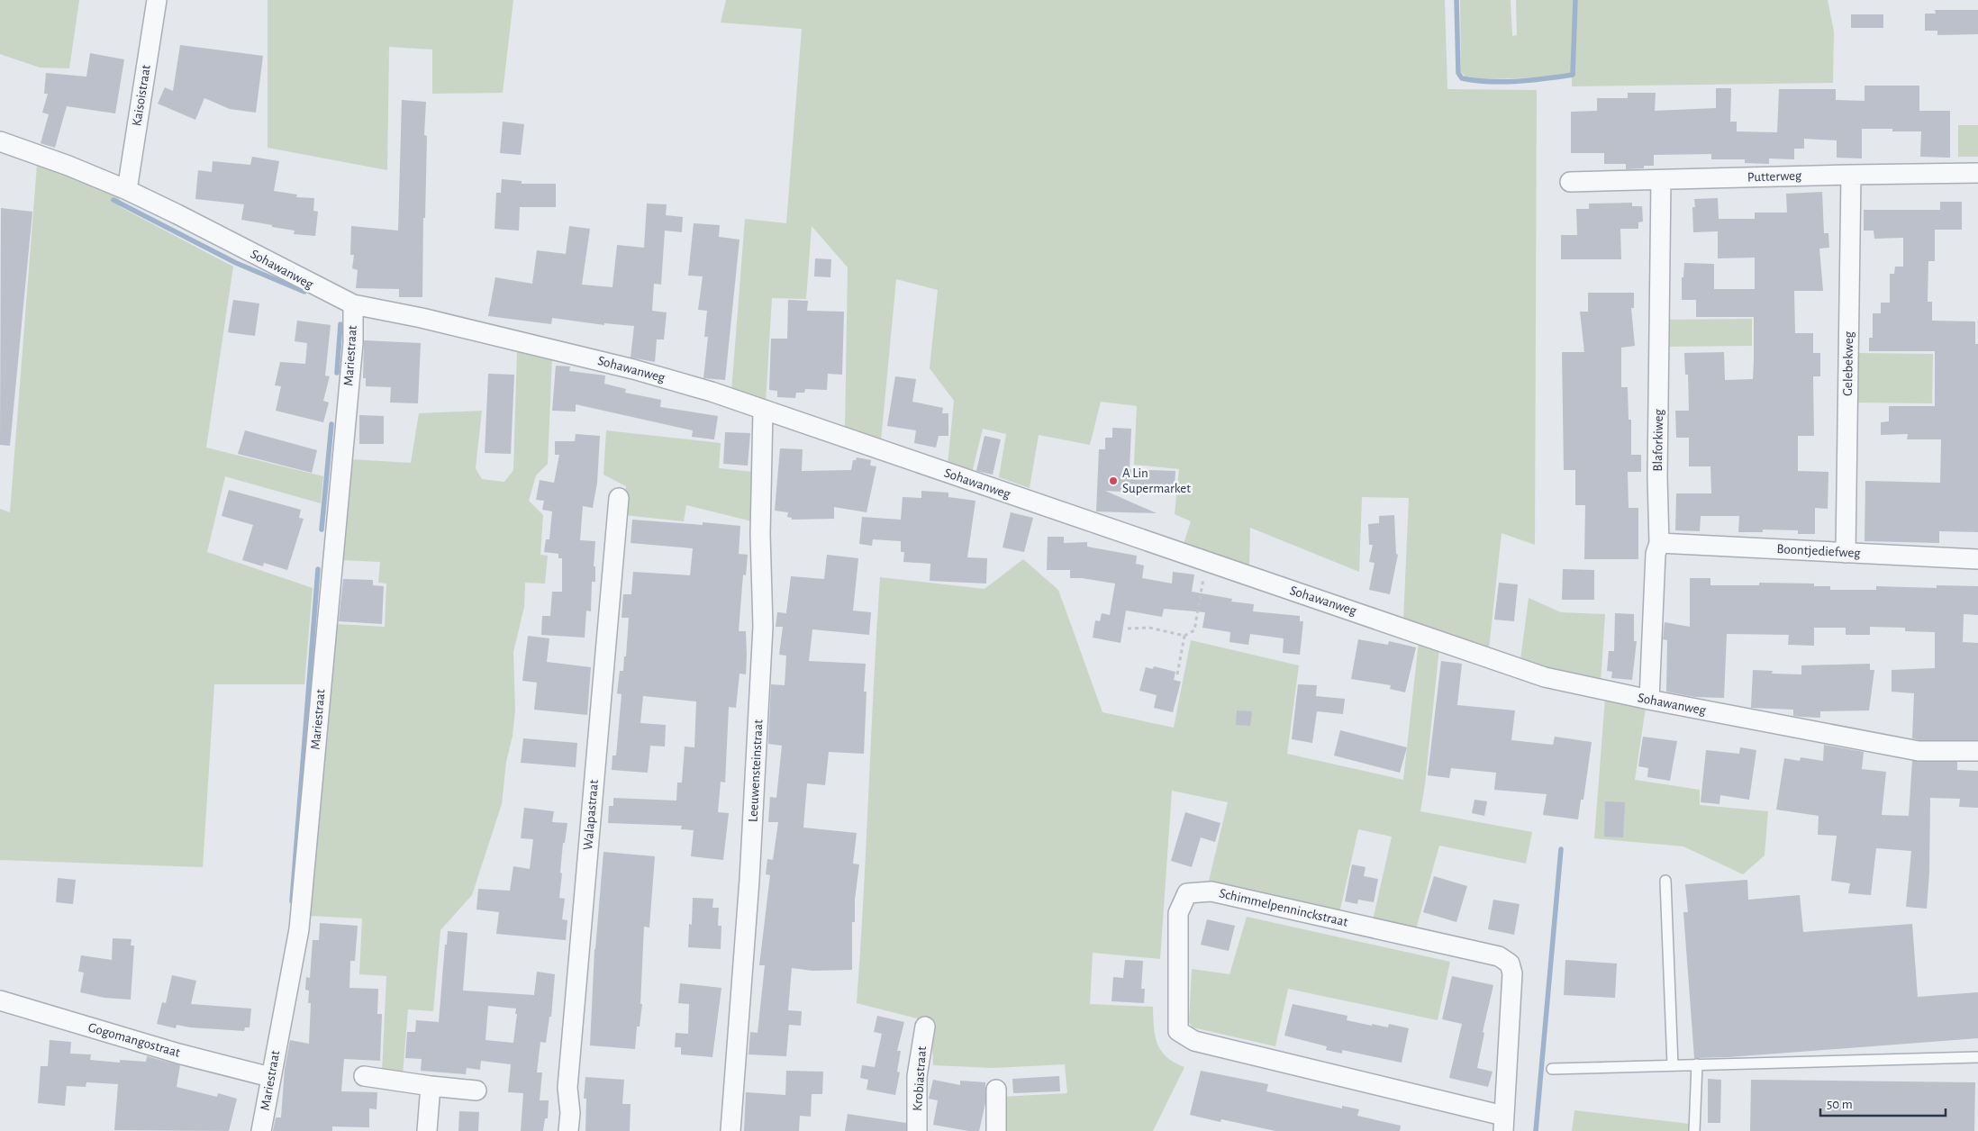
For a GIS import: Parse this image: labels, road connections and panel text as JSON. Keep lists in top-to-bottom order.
{
  "streets": {
    "street": [
      "Kaisoistraat",
      "Putterweg",
      "Sohawanweg",
      "Mariestraat",
      "Gelebekweg",
      "Blaforkiweg",
      "Boontjediefweg",
      "Leeuwensteinstraat",
      "Walapastraat",
      "Schimmelpenninckstraat",
      "Gogomangostraat",
      "Krobiastraat"
    ]
  },
  "crossings": [
    ["Kaisoistraat", "Sohawanweg"],
    ["Putterweg", "Gelebekweg"],
    ["Putterweg", "Blaforkiweg"],
    ["Sohawanweg", "Mariestraat"],
    ["Sohawanweg", "Blaforkiweg"],
    ["Sohawanweg", "Leeuwensteinstraat"],
    ["Mariestraat", "Gogomangostraat"],
    ["Gelebekweg", "Boontjediefweg"],
    ["Blaforkiweg", "Boontjediefweg"]
  ],
  "places": ["A Lin Supermarket"],
  "scale_bar": "50 m"
}
